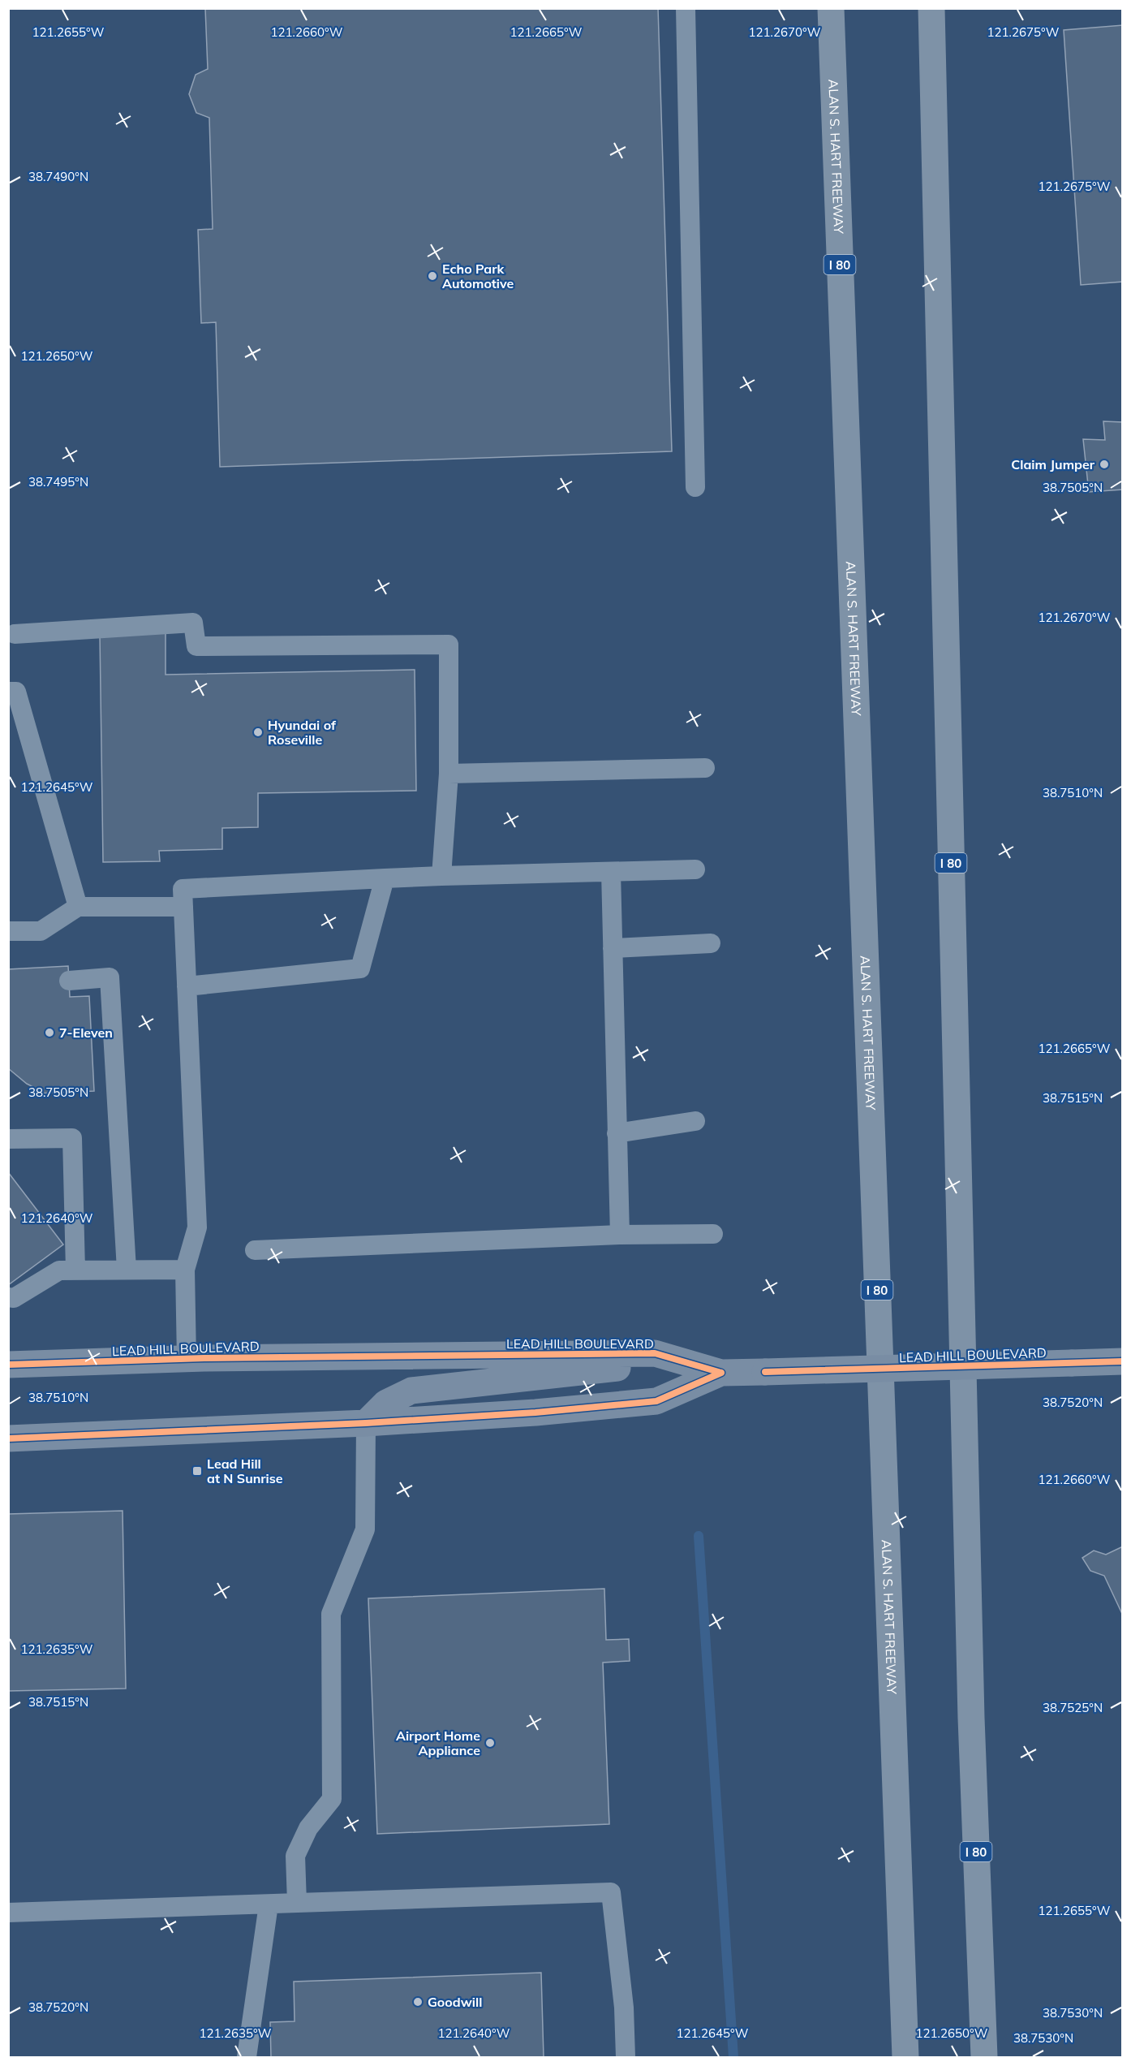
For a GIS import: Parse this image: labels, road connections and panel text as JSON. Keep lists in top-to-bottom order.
{
  "streets": {
    "highway": ["ALAN S. HART FREEWAY", "I 80"],
    "main road": ["LEAD HILL BOULEVARD"]
  },
  "places": {
    "other": [
      "Echo Park Automotive",
      "Claim Jumper",
      "Hyundai of Roseville",
      "7-Eleven",
      "Airport Home Appliance",
      "Goodwill"
    ],
    "transit": ["Lead Hill at N Sunrise"]
  },
  "coordinates": [
    "121.2655°W",
    "121.2660°W",
    "121.2665°W",
    "121.2670°W",
    "121.2675°W",
    "38.7490°N",
    "121.2650°W",
    "38.7495°N",
    "38.7505°N",
    "121.2645°W",
    "38.7510°N",
    "38.7515°N",
    "121.2640°W",
    "38.7520°N",
    "121.2635°W",
    "38.7525°N",
    "38.7530°N"
  ]
}
